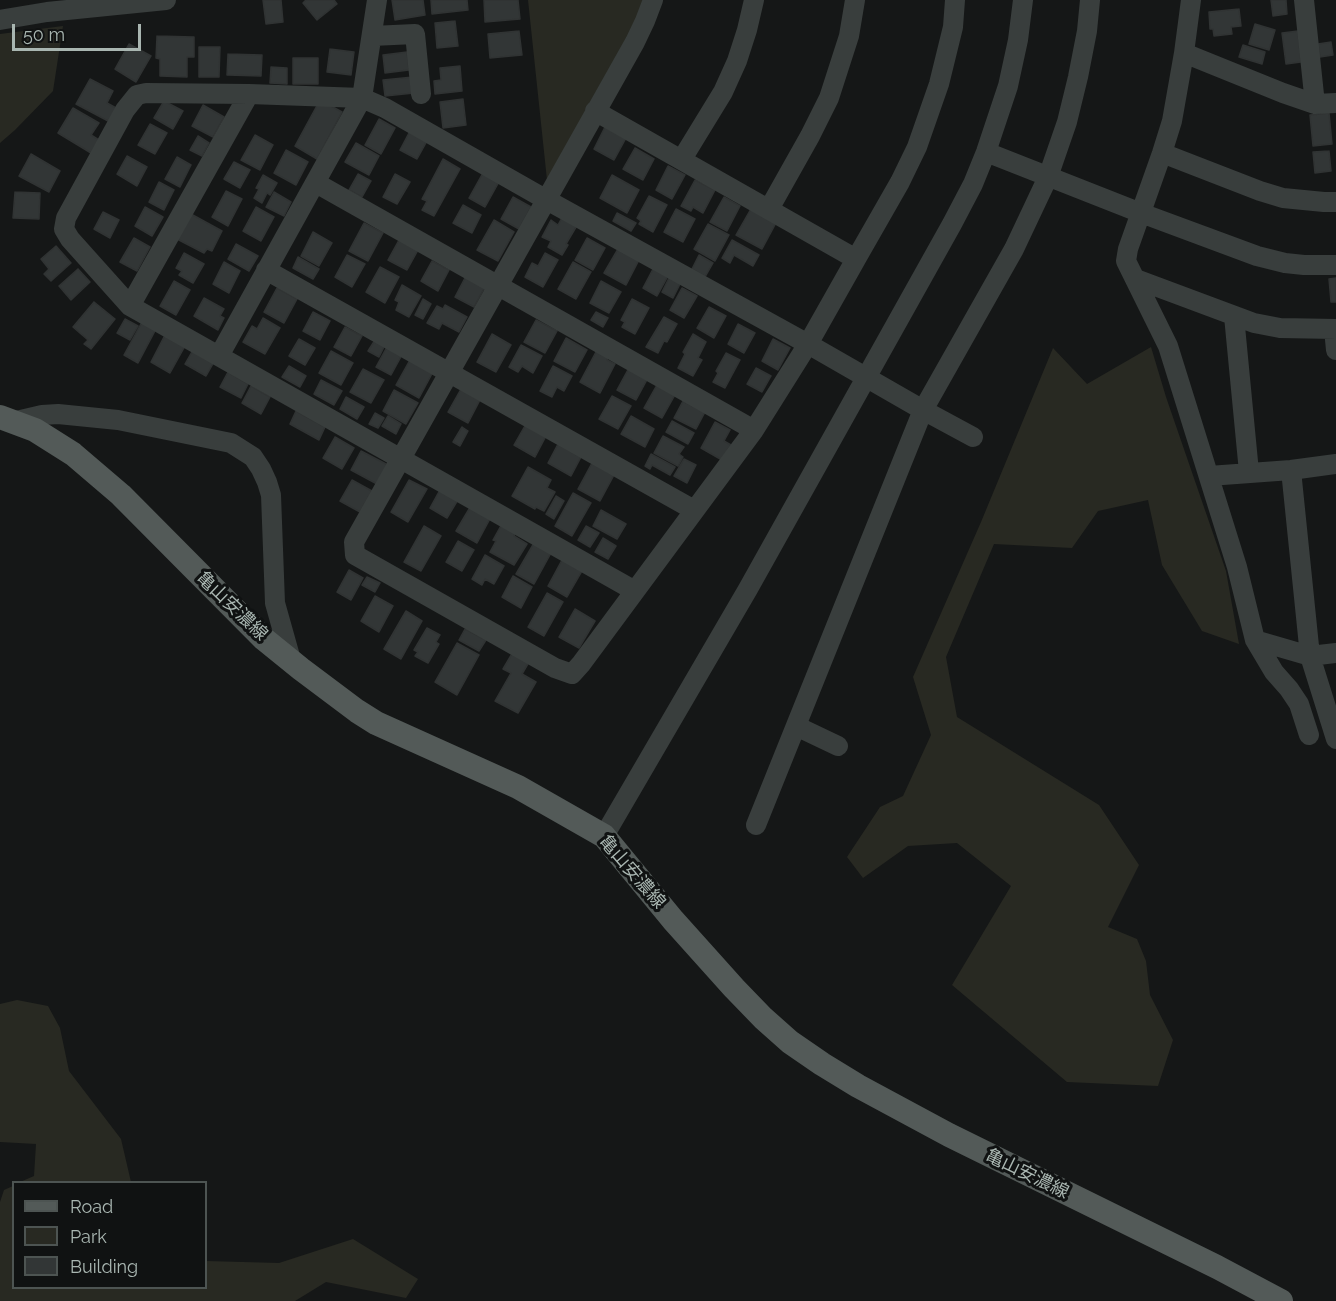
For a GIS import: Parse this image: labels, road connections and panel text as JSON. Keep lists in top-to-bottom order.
{
  "streets": {
    "main road": ["亀山安濃線"]
  },
  "legend": ["Road", "Park", "Building"],
  "scale_bar": "50 m"
}
